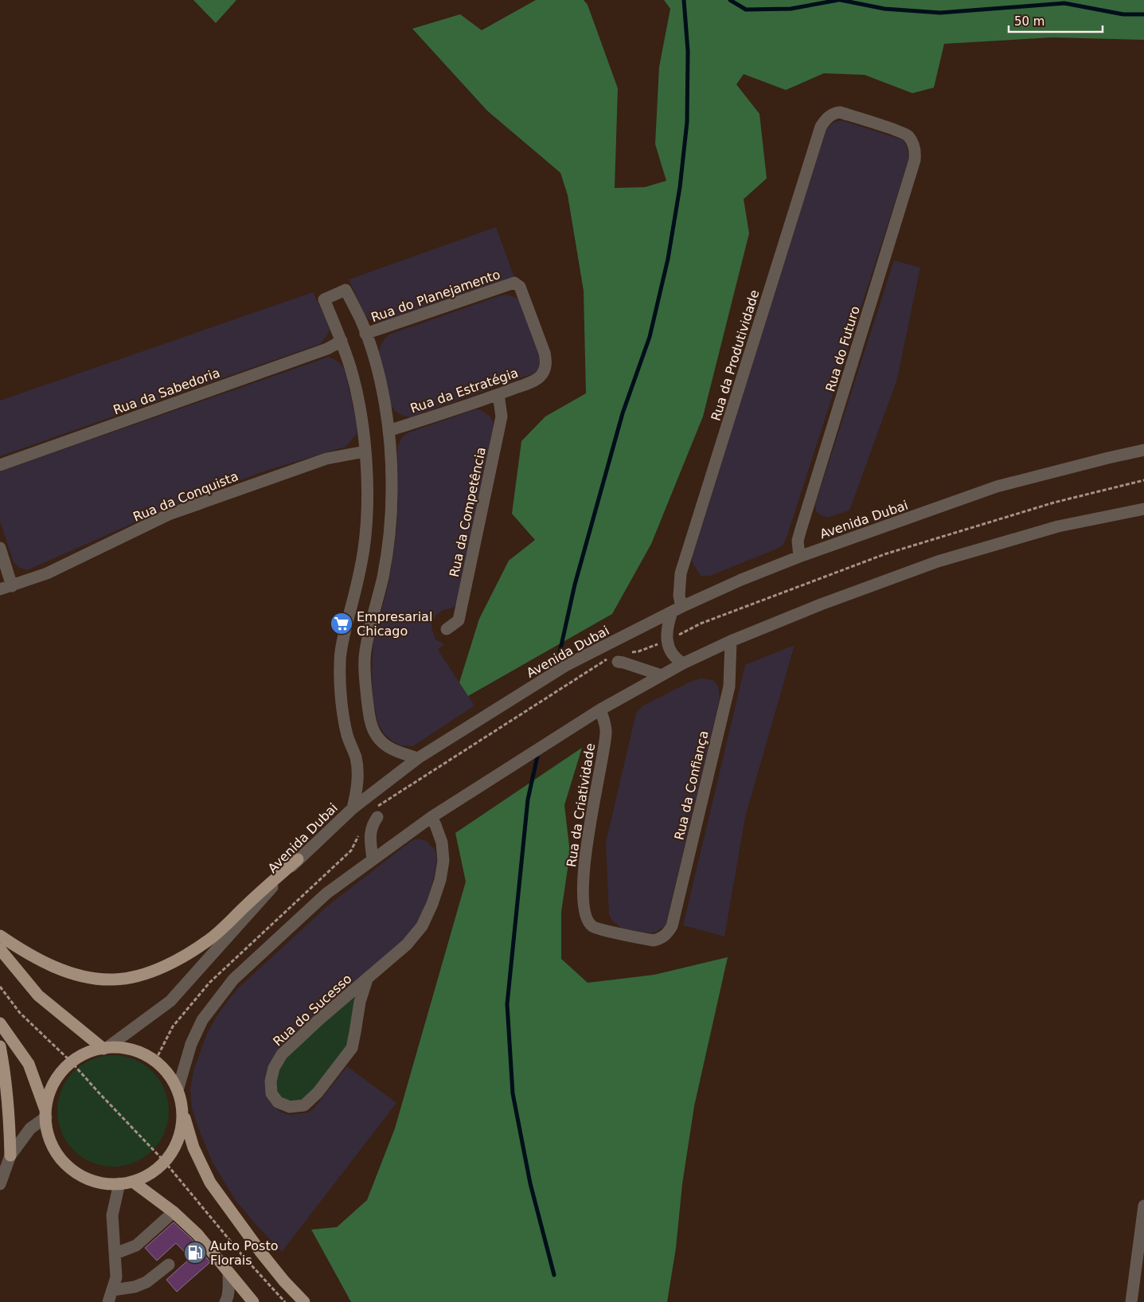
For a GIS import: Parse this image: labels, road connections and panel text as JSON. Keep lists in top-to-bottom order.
{
  "streets": {
    "street": [
      "Rua do Planejamento",
      "Rua do Futuro",
      "Rua da Produtividade",
      "Rua da Estratégia",
      "Rua da Sabedoria",
      "Rua da Conquista",
      "Rua da Competência",
      "Avenida Dubai",
      "Rua da Confiança",
      "Rua da Criatividade",
      "Rua do Sucesso"
    ]
  },
  "crossings": [
    ["Rua do Planejamento", "Rua da Estratégia"],
    ["Rua do Futuro", "Rua da Produtividade"],
    ["Rua do Futuro", "Avenida Dubai"],
    ["Rua da Produtividade", "Avenida Dubai"],
    ["Rua da Estratégia", "Rua da Competência"],
    ["Rua da Confiança", "Rua da Criatividade"]
  ],
  "places": {
    "supermarket": ["Empresarial Chicago"],
    "fuel station": ["Auto Posto Florais"]
  },
  "scale_bar": "50 m"
}
